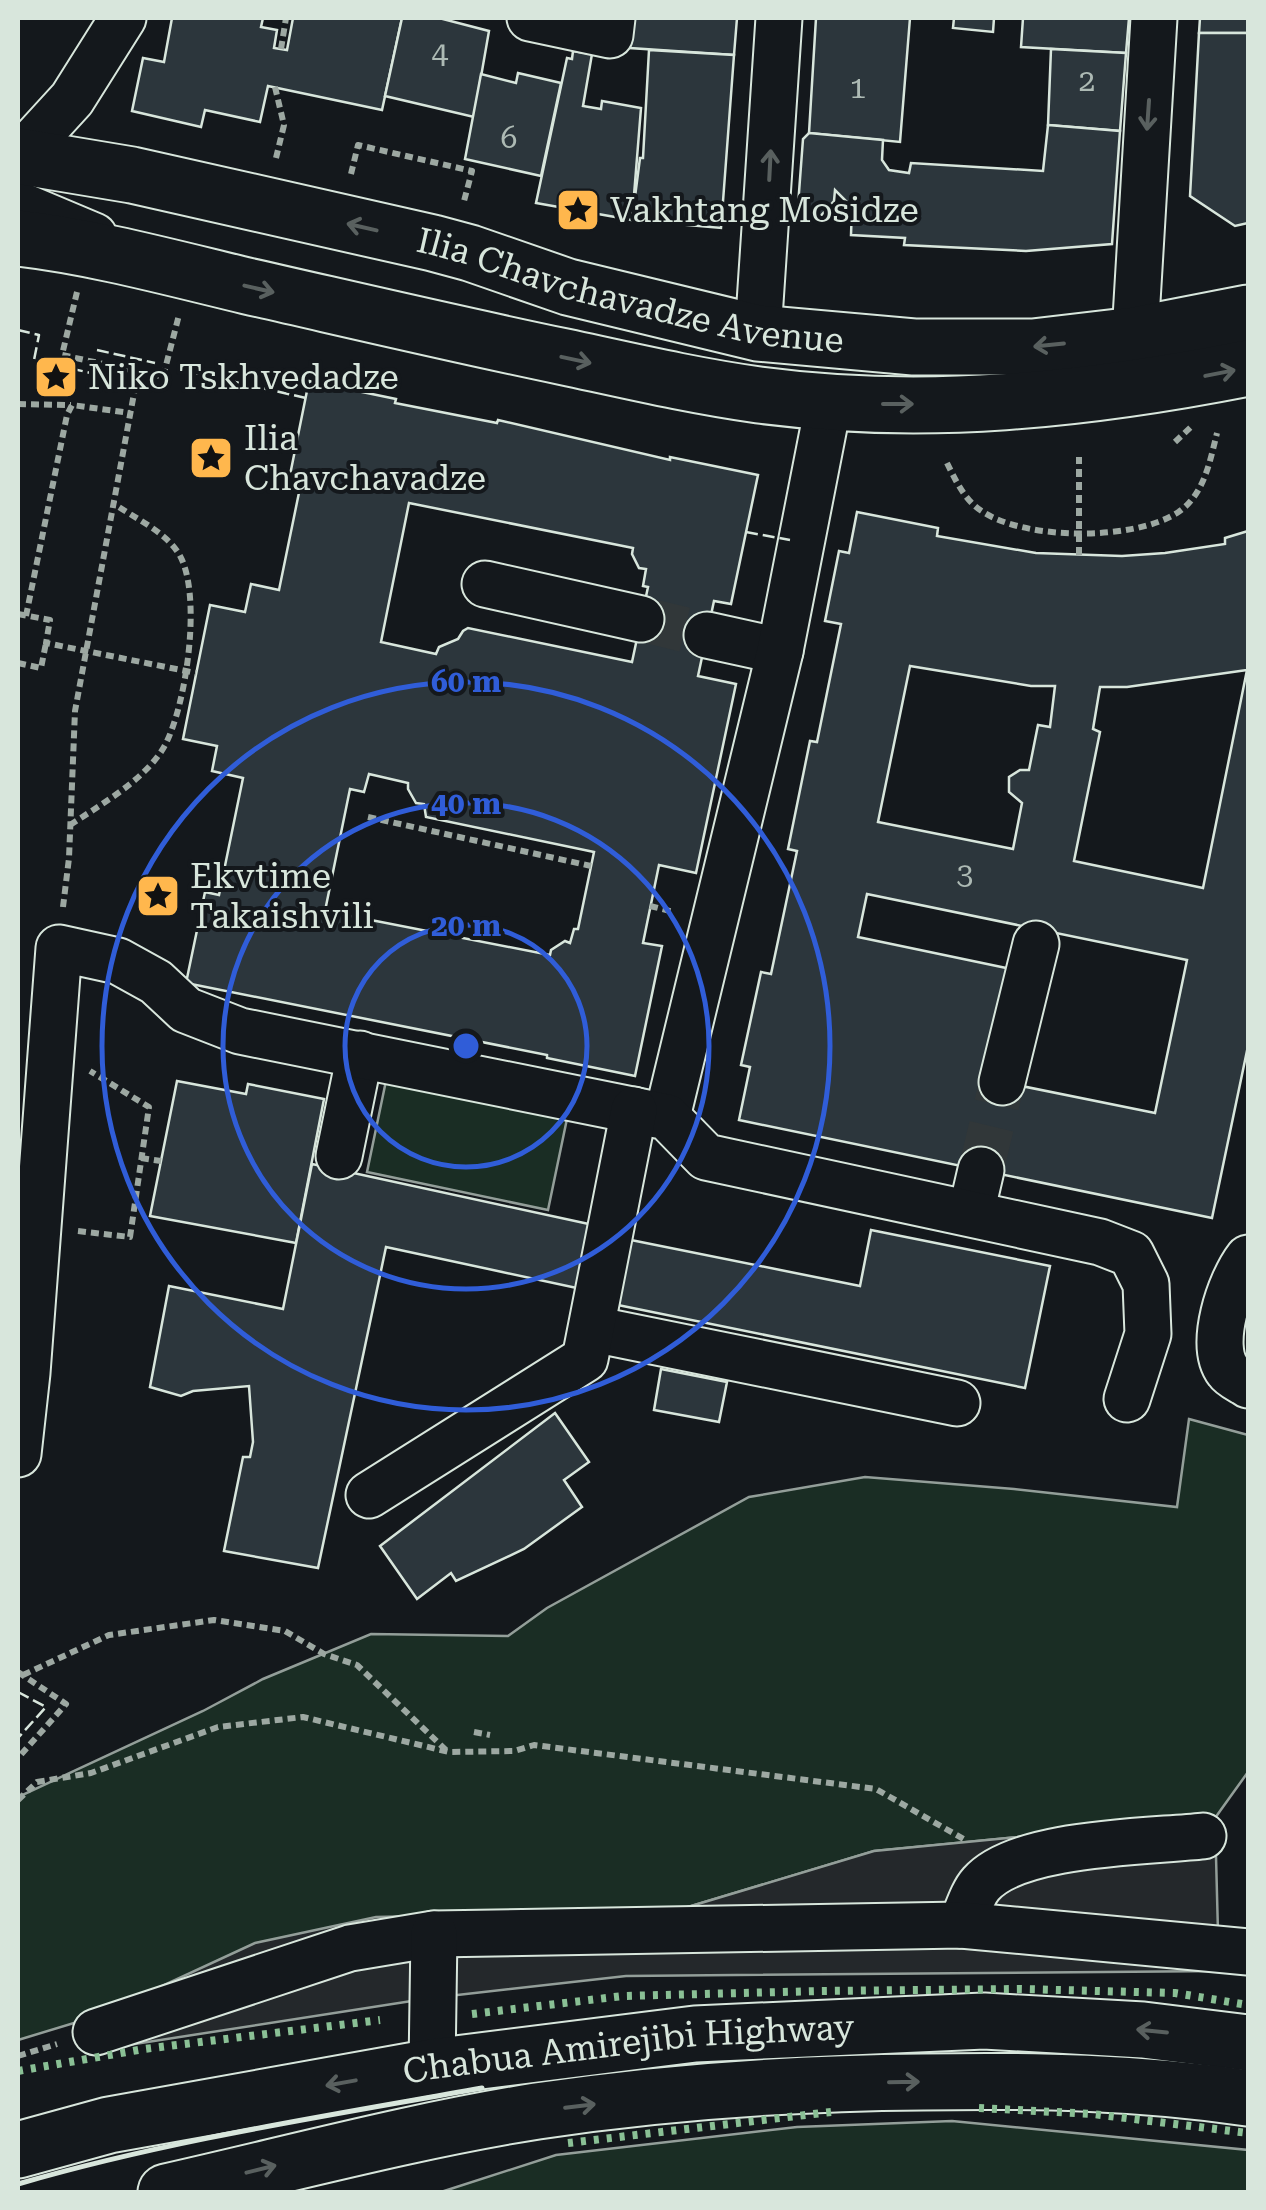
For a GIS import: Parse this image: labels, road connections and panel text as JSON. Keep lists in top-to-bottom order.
{
  "streets": {
    "main road": ["Ilia Chavchavadze Avenue", "Chabua Amirejibi Highway"]
  },
  "places": {
    "place": [
      "Vakhtang Mosidze",
      "Niko Tskhvedadze",
      "Ilia Chavchavadze",
      "Ekvtime Takaishvili"
    ]
  },
  "house_numbers": [
    "4",
    "2",
    "1",
    "6",
    "3"
  ],
  "rings": ["60 m", "40 m", "20 m"]
}
